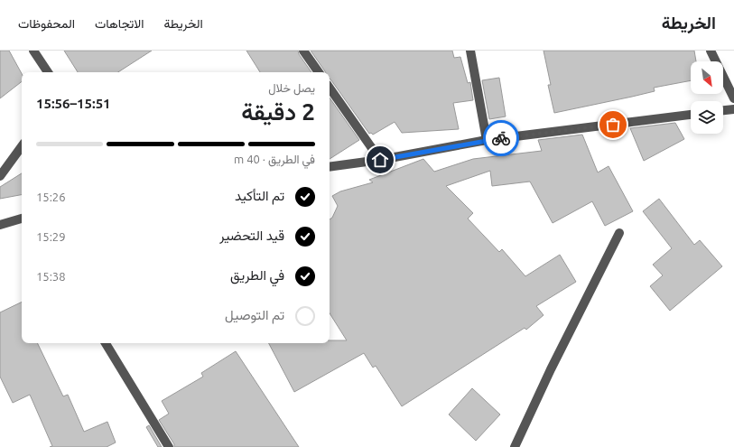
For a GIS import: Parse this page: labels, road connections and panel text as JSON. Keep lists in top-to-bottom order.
{
  "north": "bottom right",
  "page": {
    "header": "الخريطة",
    "nav": ["الخريطة", "الاتجاهات", "المحفوظات"],
    "heading": ["2 دقيقة", "يصل خلال", "15:51–15:56"],
    "bar": "في الطريق · 40 m",
    "list": [
      ["تم التأكيد", "15:26"],
      ["قيد التحضير", "15:29"],
      ["في الطريق", "15:38"],
      "تم التوصيل"
    ]
  }
}
